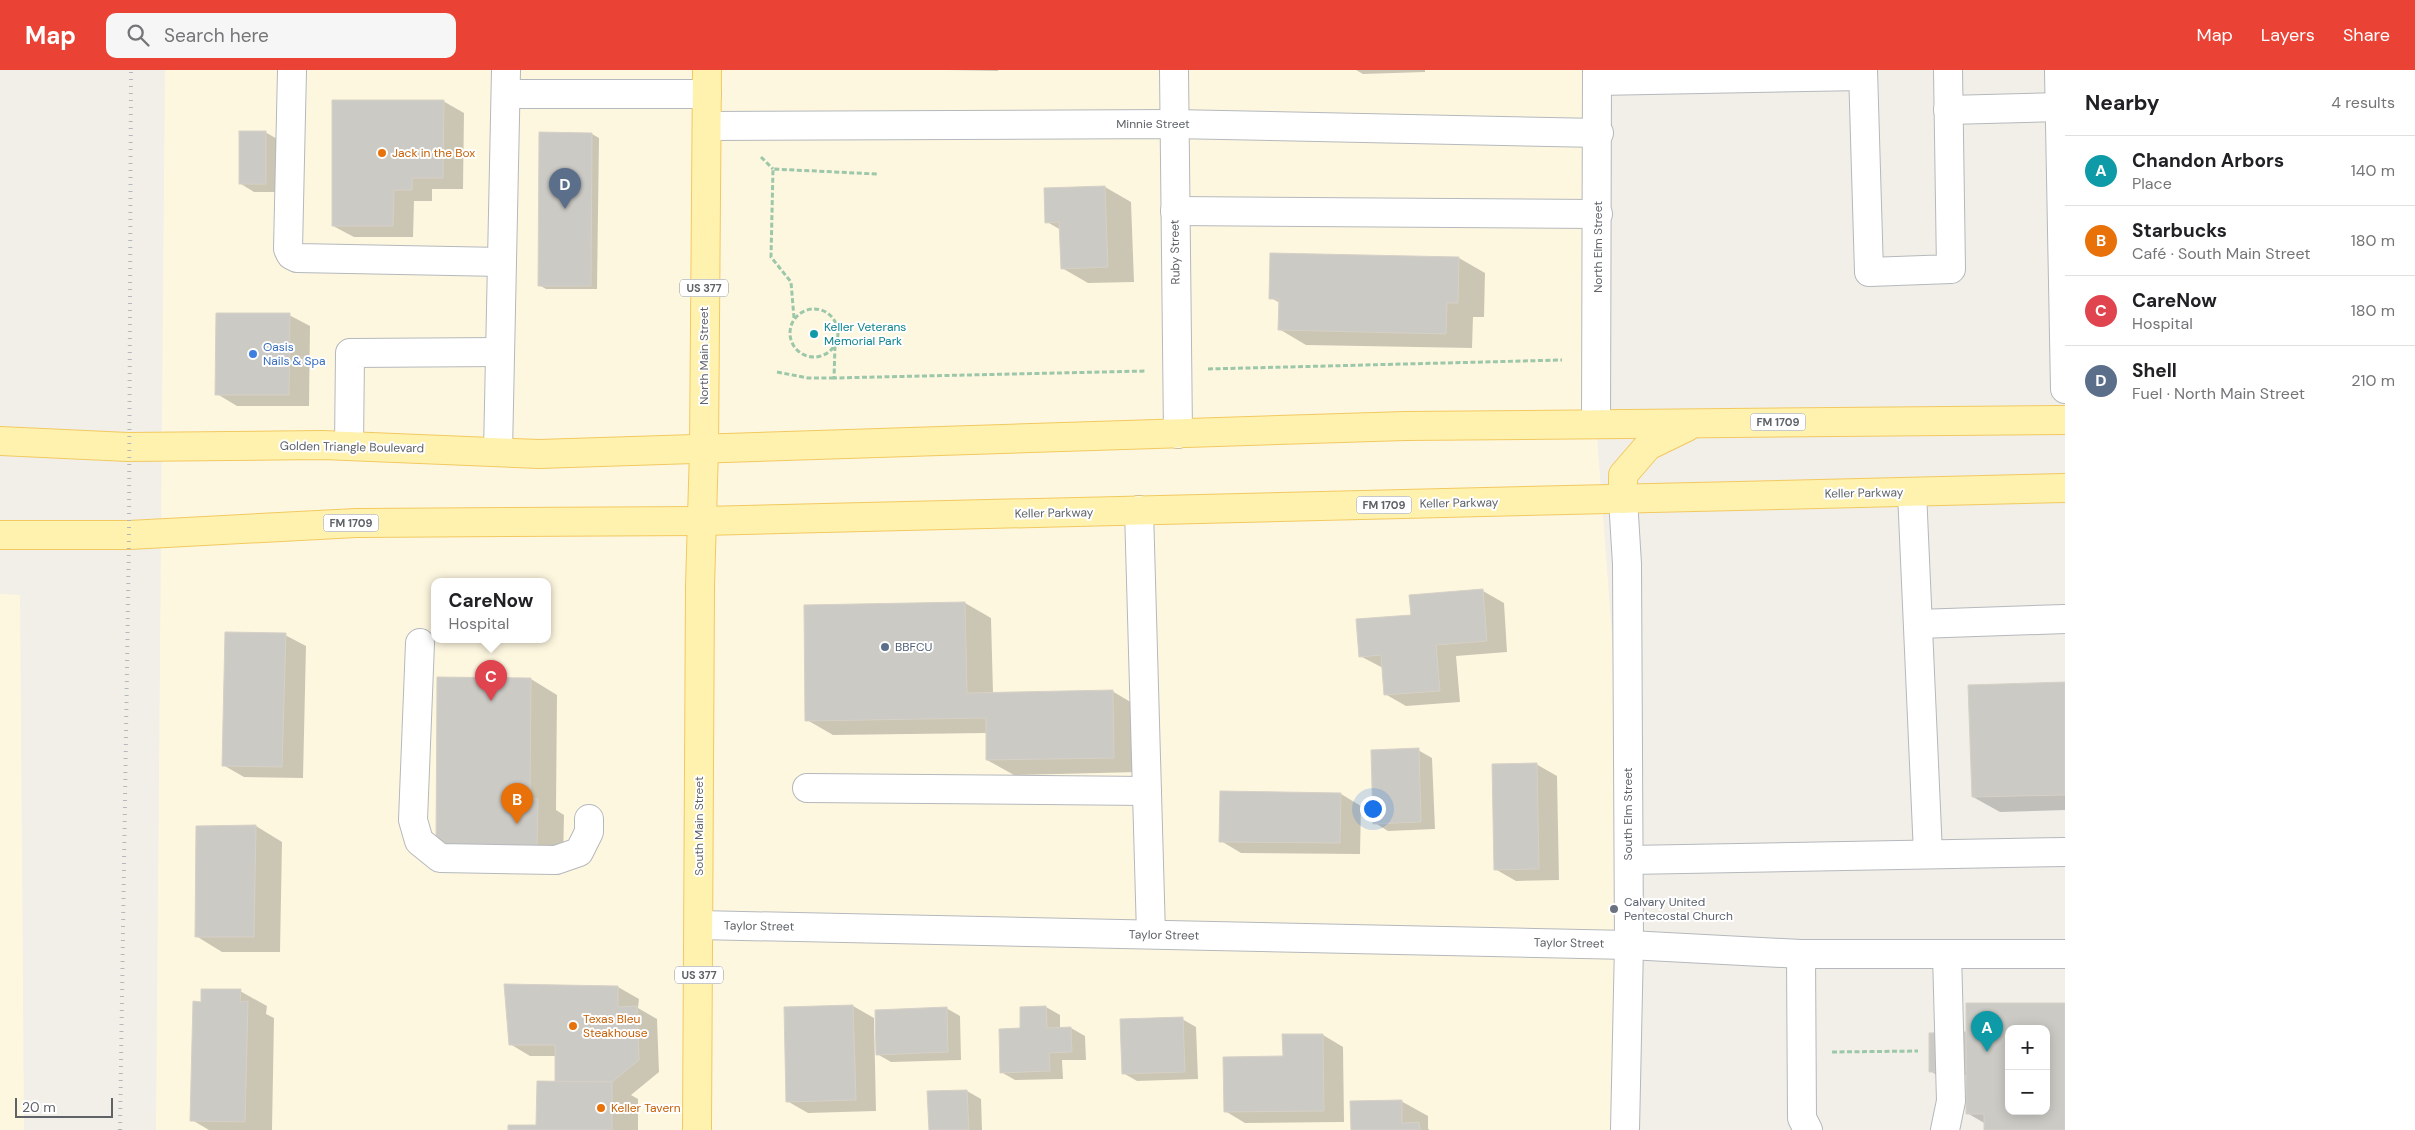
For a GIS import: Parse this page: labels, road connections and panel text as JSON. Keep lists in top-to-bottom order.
{
  "streets": {
    "main road": [
      "US 377",
      "North Main Street",
      "FM 1709",
      "Golden Triangle Boulevard",
      "Keller Parkway",
      "South Main Street"
    ],
    "street": [
      "Minnie Street",
      "North Elm Street",
      "Ruby Street",
      "South Elm Street",
      "Taylor Street"
    ]
  },
  "crossings": [
    ["Minnie Street", "North Elm Street"],
    ["Minnie Street", "Ruby Street"],
    ["Minnie Street", "North Main Street"],
    ["North Elm Street", "FM 1709"],
    ["Ruby Street", "FM 1709"],
    ["North Main Street", "FM 1709"],
    ["North Main Street", "Golden Triangle Boulevard"],
    ["North Main Street", "Keller Parkway"],
    ["North Main Street", "South Main Street"],
    ["FM 1709", "Golden Triangle Boulevard"],
    ["FM 1709", "Keller Parkway"],
    ["FM 1709", "South Main Street"],
    ["Keller Parkway", "South Elm Street"],
    ["Keller Parkway", "South Main Street"],
    ["South Elm Street", "Taylor Street"],
    ["South Main Street", "Taylor Street"]
  ],
  "places": [
    "Jack in the Box",
    "Keller Veterans Memorial Park",
    "Oasis Nails & Spa",
    "BBFCU",
    "Calvary United Pentecostal Church",
    "Texas Bleu Steakhouse",
    "Keller Tavern"
  ],
  "scale_bar": "20 m",
  "page": {
    "header": "Map",
    "search": "Search here",
    "nav": ["Map", "Layers", "Share"],
    "heading": ["Nearby", "4 results"],
    "list": [
      {
        "mark": "A",
        "name": "Chandon Arbors",
        "note": "Place",
        "value": "140 m"
      },
      {
        "mark": "B",
        "name": "Starbucks",
        "note": "Café · South Main Street",
        "value": "180 m"
      },
      {
        "mark": "C",
        "name": "CareNow",
        "note": "Hospital",
        "value": "180 m"
      },
      {
        "mark": "D",
        "name": "Shell",
        "note": "Fuel · North Main Street",
        "value": "210 m"
      }
    ],
    "pins": [
      "D",
      "C",
      "B",
      "A"
    ],
    "popup": ["CareNow", "Hospital"],
    "map_buttons": ["+", "−"],
    "scale": "20 m"
  }
}
